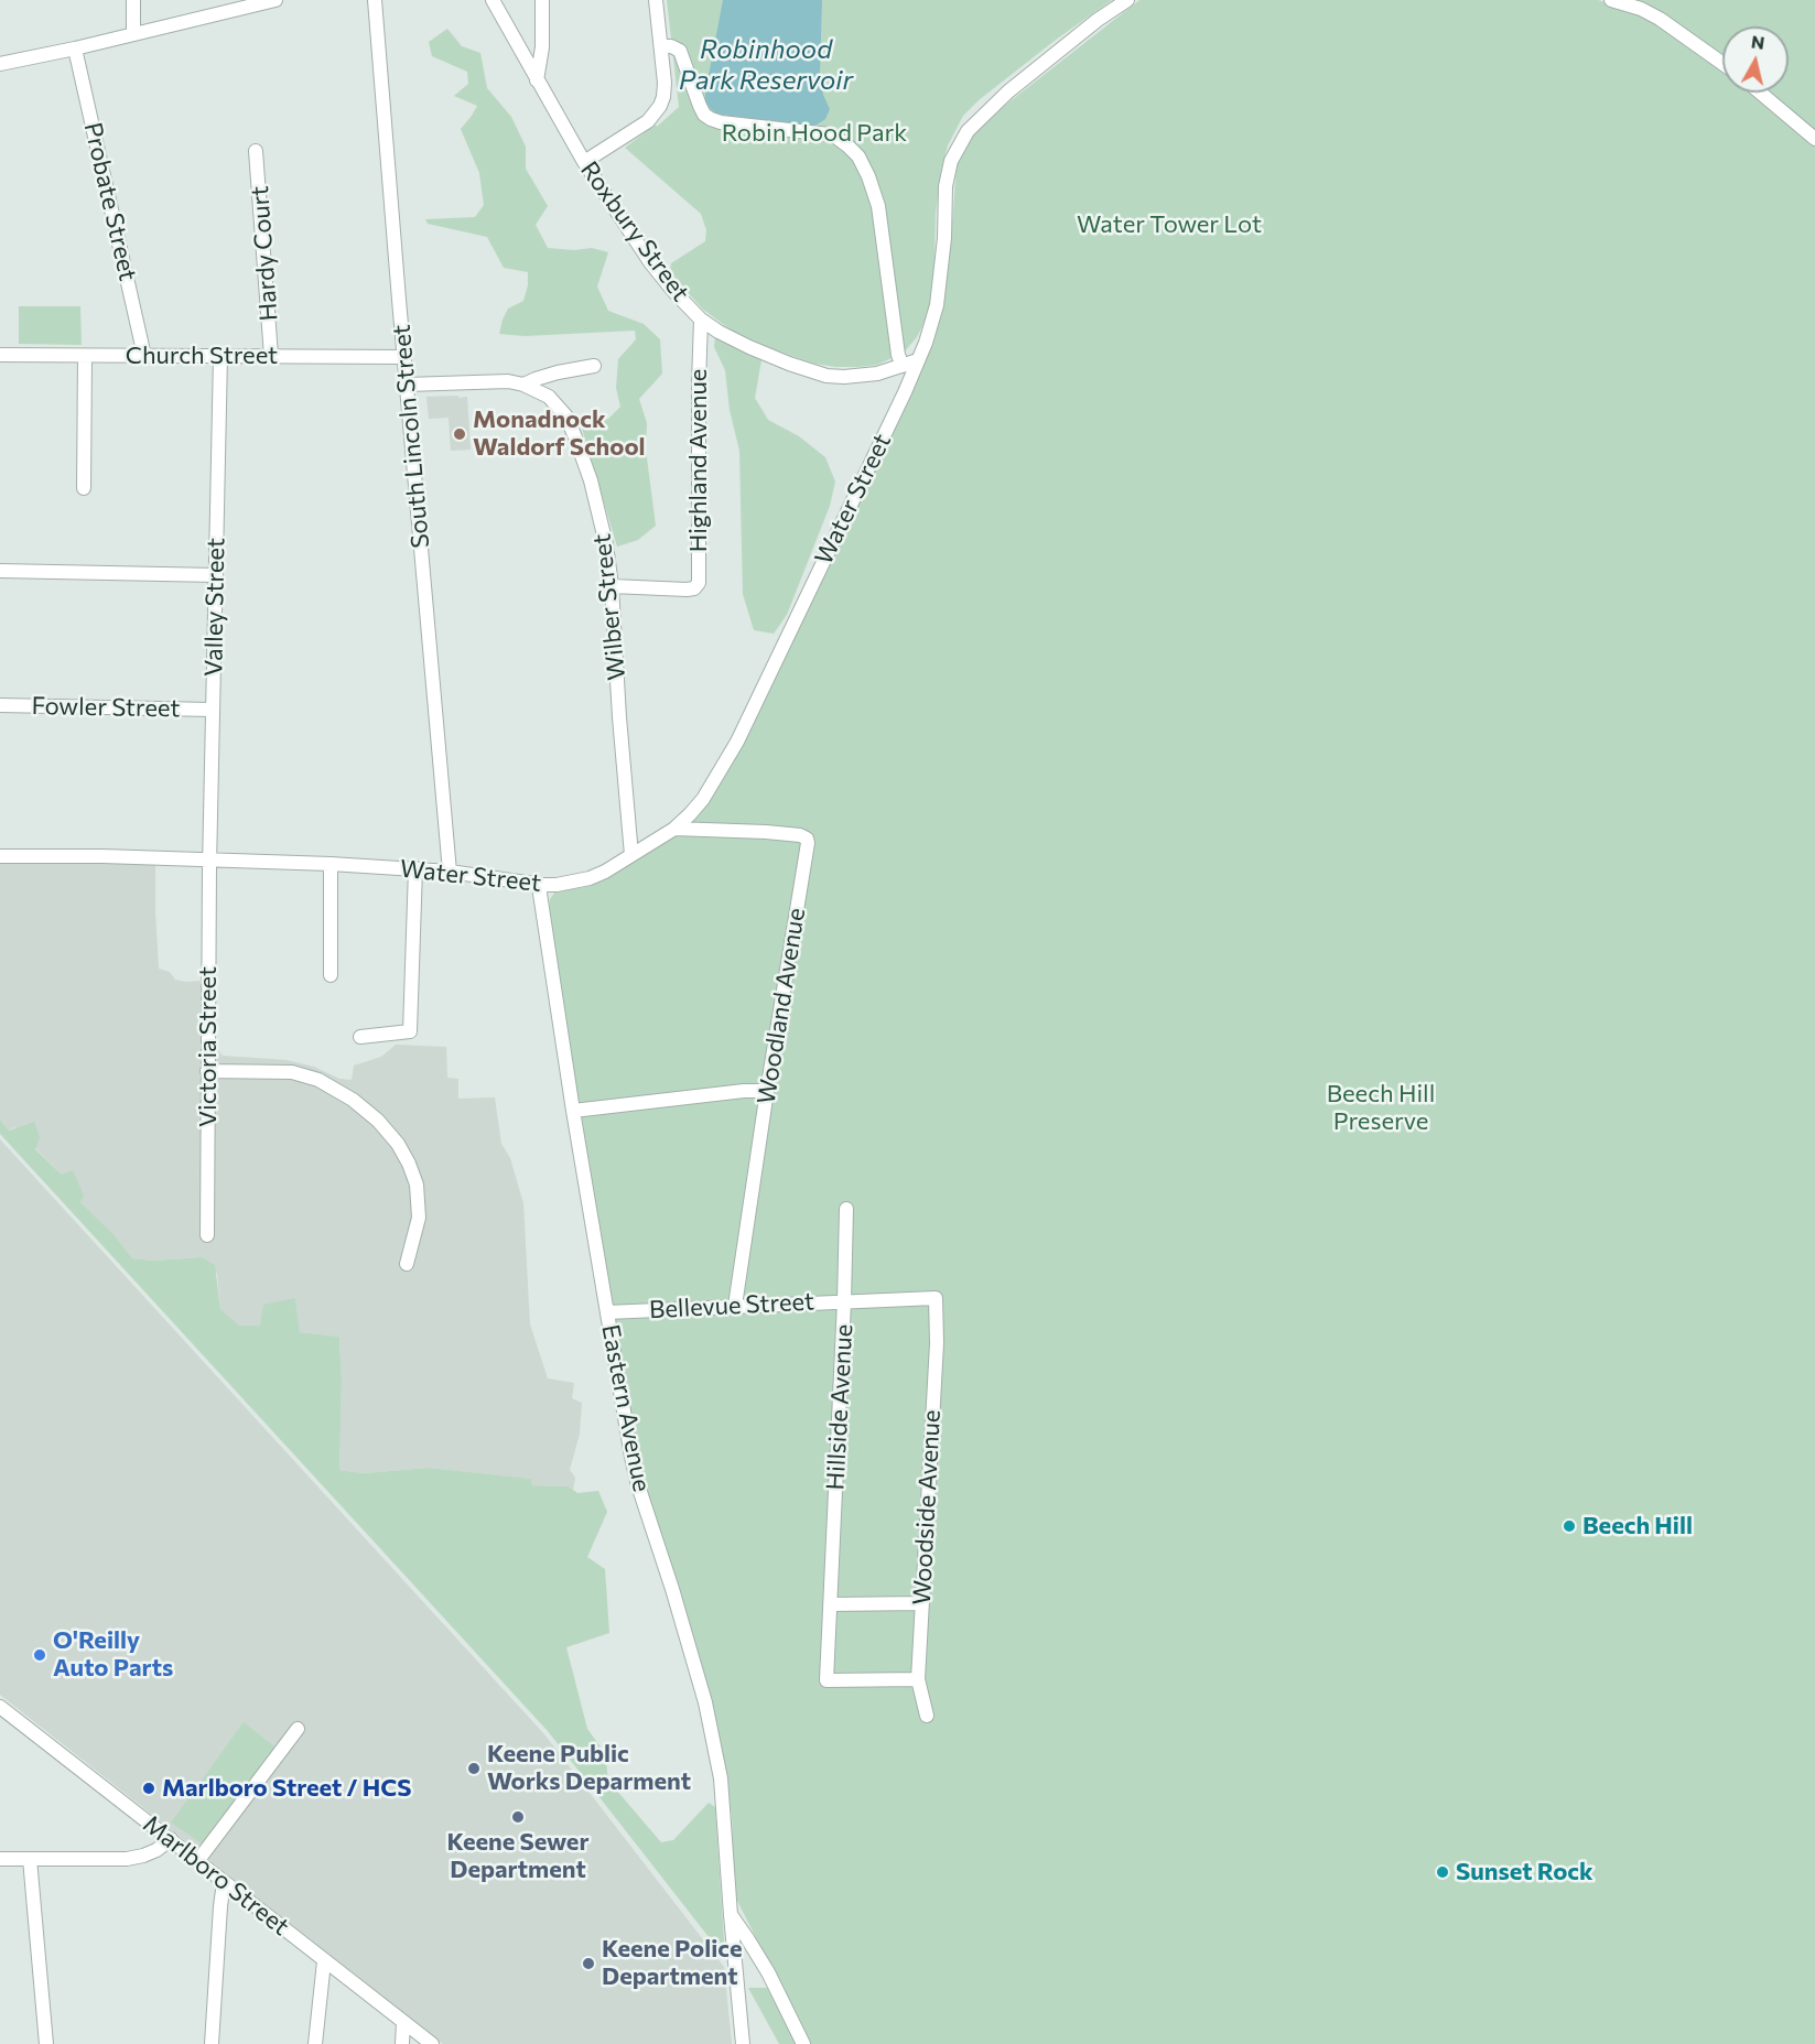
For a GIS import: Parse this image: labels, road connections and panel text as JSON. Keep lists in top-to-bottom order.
{
  "streets": {
    "street": [
      "Probate Street",
      "Roxbury Street",
      "Hardy Court",
      "Church Street",
      "South Lincoln Street",
      "Highland Avenue",
      "Water Street",
      "Valley Street",
      "Wilber Street",
      "Fowler Street",
      "Woodland Avenue",
      "Victoria Street",
      "Bellevue Street",
      "Hillside Avenue",
      "Eastern Avenue",
      "Woodside Avenue",
      "Marlboro Street"
    ]
  },
  "crossings": [
    ["Probate Street", "Church Street"],
    ["Roxbury Street", "Highland Avenue"],
    ["Roxbury Street", "Water Street"],
    ["Hardy Court", "Church Street"],
    ["Church Street", "South Lincoln Street"],
    ["Church Street", "Valley Street"],
    ["South Lincoln Street", "Water Street"],
    ["South Lincoln Street", "Wilber Street"],
    ["Highland Avenue", "Wilber Street"],
    ["Water Street", "Valley Street"],
    ["Water Street", "Wilber Street"],
    ["Water Street", "Woodland Avenue"],
    ["Water Street", "Victoria Street"],
    ["Water Street", "Eastern Avenue"],
    ["Valley Street", "Fowler Street"],
    ["Valley Street", "Victoria Street"],
    ["Woodland Avenue", "Bellevue Street"],
    ["Bellevue Street", "Hillside Avenue"],
    ["Bellevue Street", "Eastern Avenue"],
    ["Bellevue Street", "Woodside Avenue"],
    ["Hillside Avenue", "Woodside Avenue"]
  ],
  "water": ["Robinhood Park Reservoir"],
  "parks": ["Robin Hood Park", "Water Tower Lot", "Beech Hill Preserve"],
  "places": [
    "Monadnock Waldorf School",
    "Beech Hill",
    "O'Reilly Auto Parts",
    "Keene Public Works Deparment",
    "Marlboro Street / HCS",
    "Keene Sewer Department",
    "Sunset Rock",
    "Keene Police Department"
  ],
  "north": "top"
}
